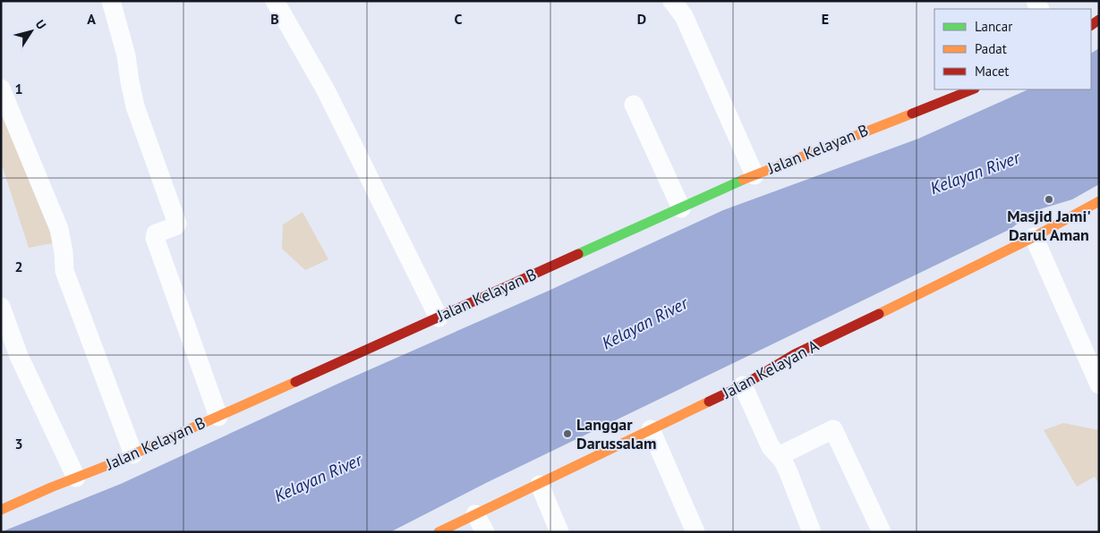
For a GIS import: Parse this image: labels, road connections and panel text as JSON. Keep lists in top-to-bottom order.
{
  "streets": {
    "street": ["Jalan Kelayan B", "Jalan Kelayan A"]
  },
  "water": ["Kelayan River"],
  "places": ["Masjid Jami' Darul Aman", "Langgar Darussalam"],
  "legend": ["Lancar", "Padat", "Macet"],
  "north": "top right",
  "grid": {
    "columns": [
      "A",
      "B",
      "C",
      "D",
      "E"
    ],
    "rows": ["1", "2", "3"]
  }
}
